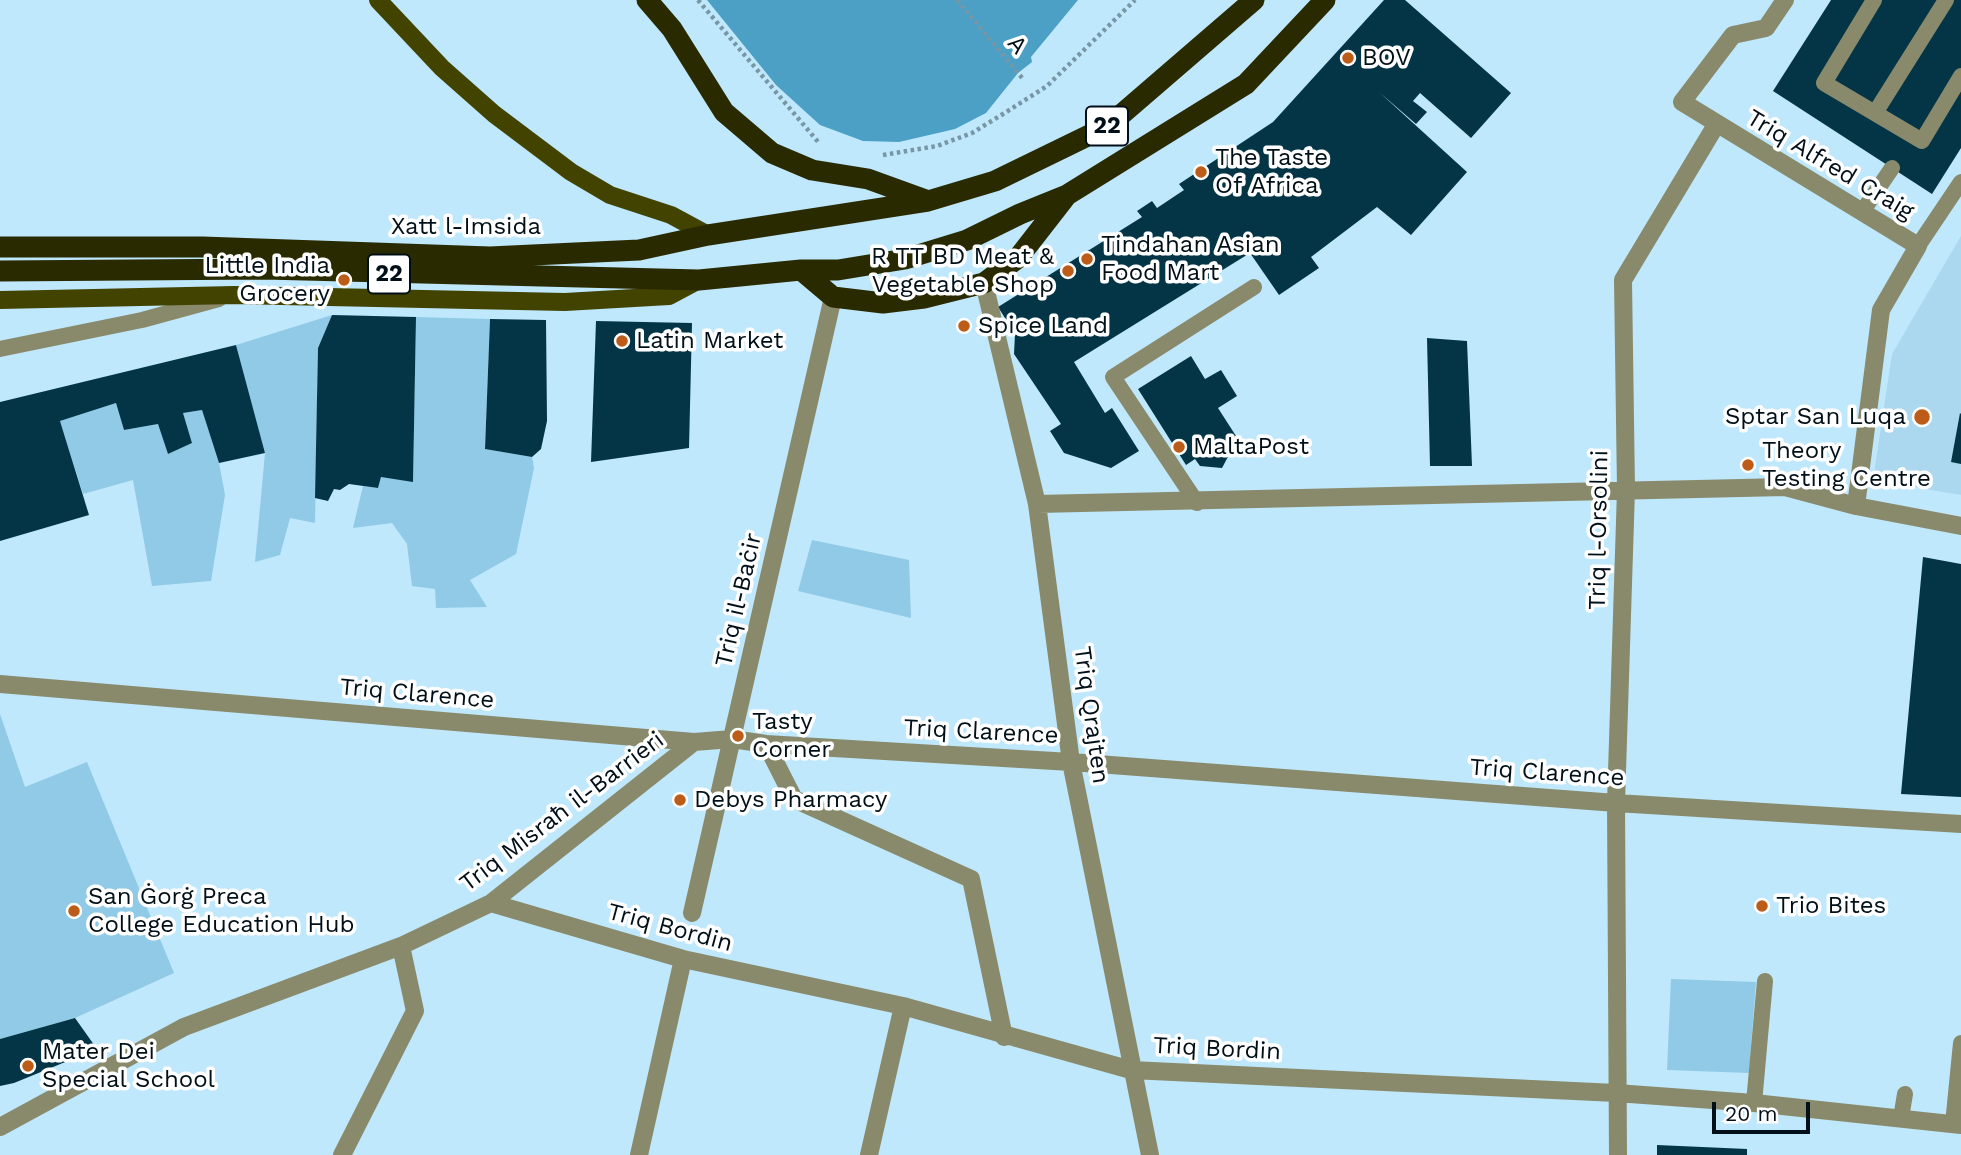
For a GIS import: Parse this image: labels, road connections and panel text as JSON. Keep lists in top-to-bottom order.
{
  "streets": {
    "highway": ["22", "Xatt l-Imsida"],
    "street": [
      "Triq Alfred Craig",
      "Triq l-Orsolini",
      "Triq il-Baċir",
      "Triq Clarence",
      "Triq Qrajten",
      "Triq Misraħ il-Barrieri",
      "Triq Bordin"
    ],
    "path": ["A"]
  },
  "crossings": [
    ["Triq Alfred Craig", "Triq l-Orsolini"],
    ["Triq l-Orsolini", "Triq Clarence"],
    ["Triq l-Orsolini", "Triq Bordin"],
    ["Triq il-Baċir", "Triq Clarence"],
    ["Triq Clarence", "Triq Qrajten"],
    ["Triq Clarence", "Triq Misraħ il-Barrieri"],
    ["Triq Qrajten", "Triq Bordin"],
    ["Triq Misraħ il-Barrieri", "Triq Bordin"]
  ],
  "places": [
    "BOV",
    "The Taste Of Africa",
    "Tindahan Asian Food Mart",
    "R TT BD Meat & Vegetable Shop",
    "Little India Grocery",
    "Spice Land",
    "Latin Market",
    "Sptar San Luqa",
    "MaltaPost",
    "Theory Testing Centre",
    "Tasty Corner",
    "Debys Pharmacy",
    "Trio Bites",
    "San Ġorġ Preca College Education Hub",
    "Mater Dei Special School"
  ],
  "scale_bar": "20 m"
}
